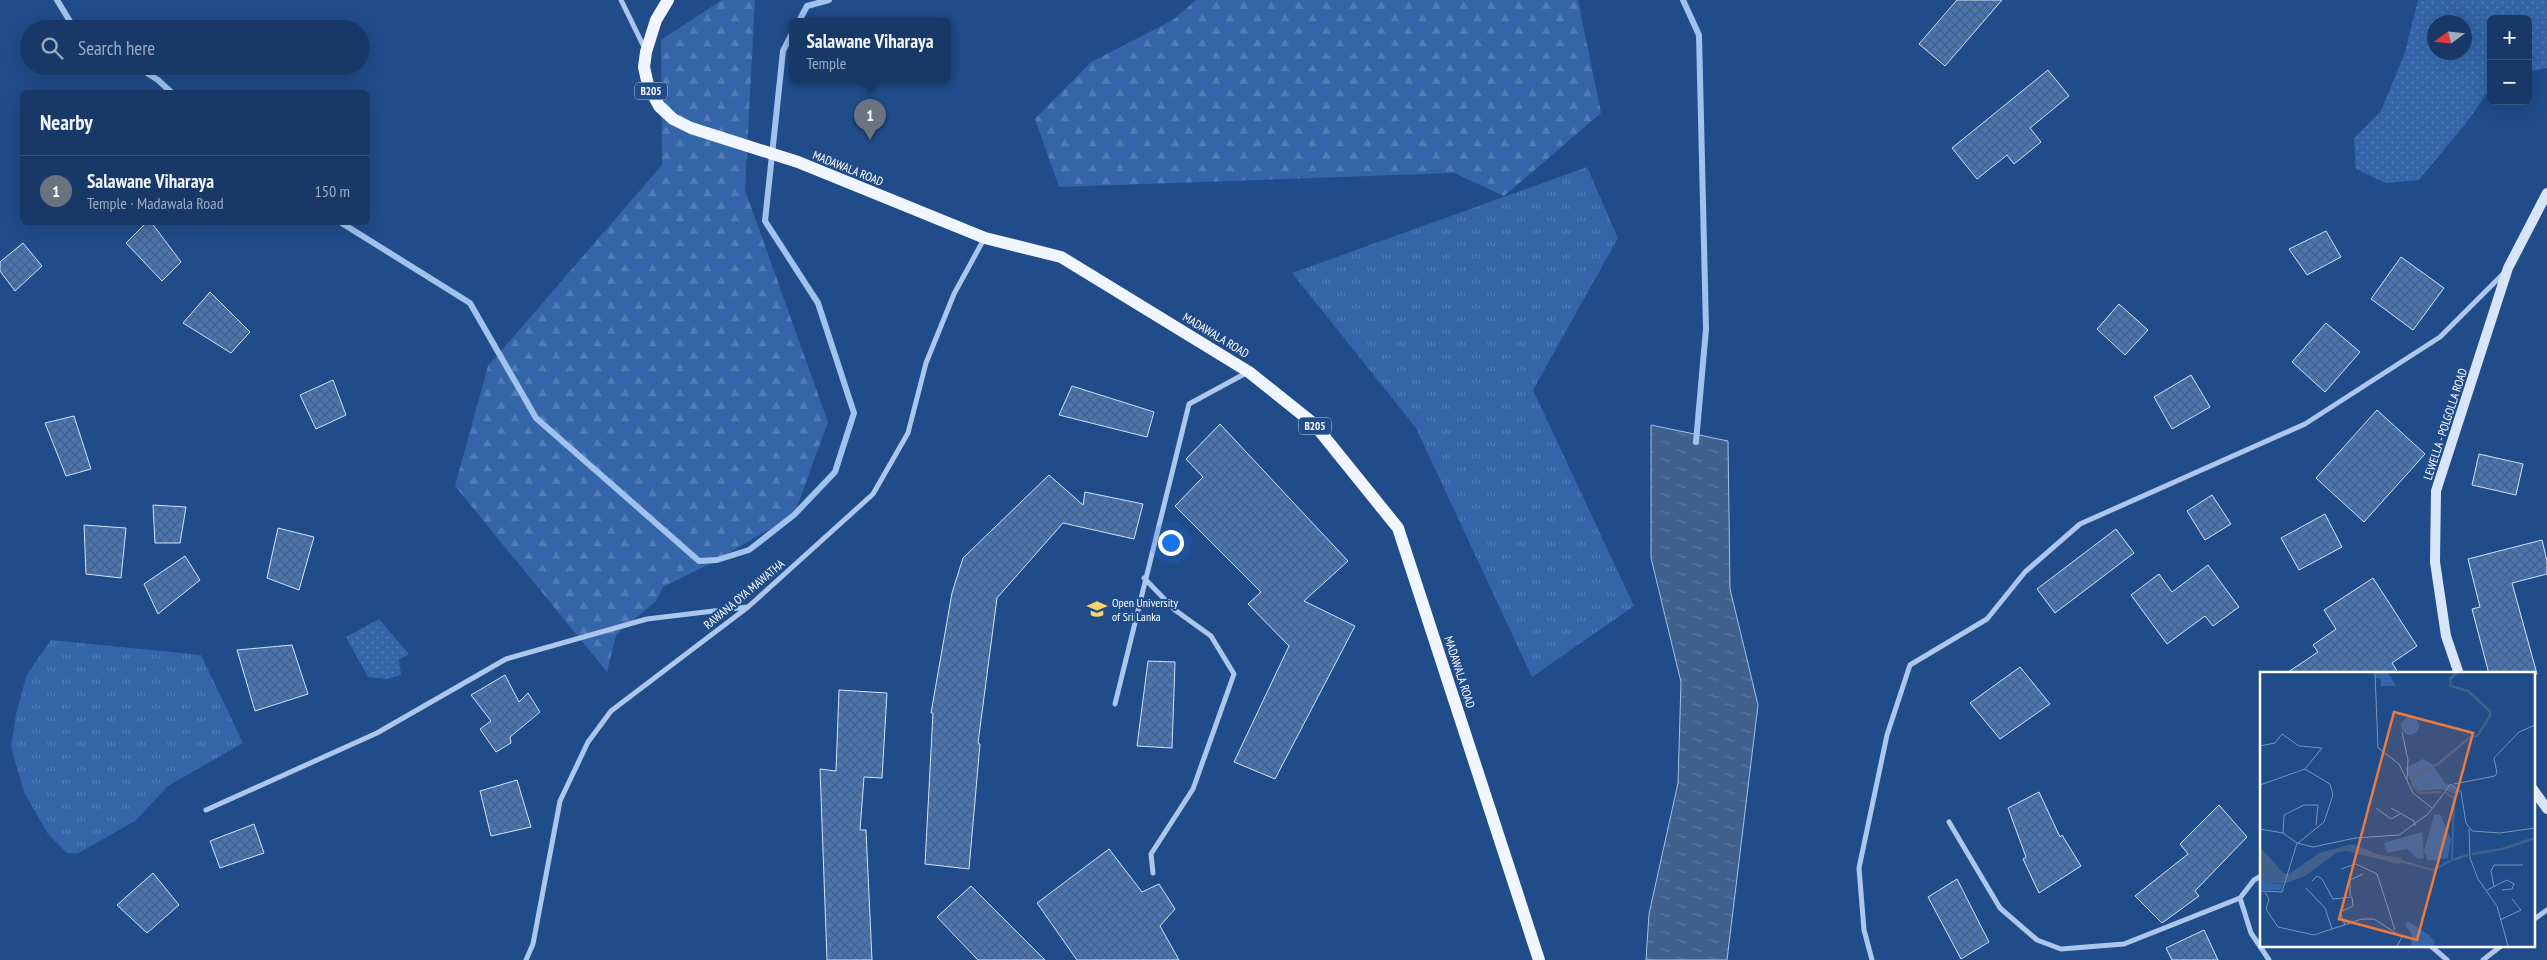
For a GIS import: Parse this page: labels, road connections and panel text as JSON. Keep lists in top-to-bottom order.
{
  "streets": {
    "main road": ["B205", "MADAWALA ROAD"],
    "street": ["LEWELLA - POLGOLLA ROAD", "RAWANA OYA MAWATHA"]
  },
  "crossings": [
    ["MADAWALA ROAD", "RAWANA OYA MAWATHA"]
  ],
  "places": {
    "school or university": ["Open University of Sri Lanka"]
  },
  "north": "left",
  "page": {
    "map_buttons": ["+", "−"],
    "popup": ["Salawane Viharaya", "Temple"],
    "search": "Search here",
    "heading": "Nearby",
    "pins": "1",
    "list": [
      {
        "mark": "1",
        "name": "Salawane Viharaya",
        "note": "Temple · Madawala Road",
        "value": "150 m"
      }
    ]
  }
}
